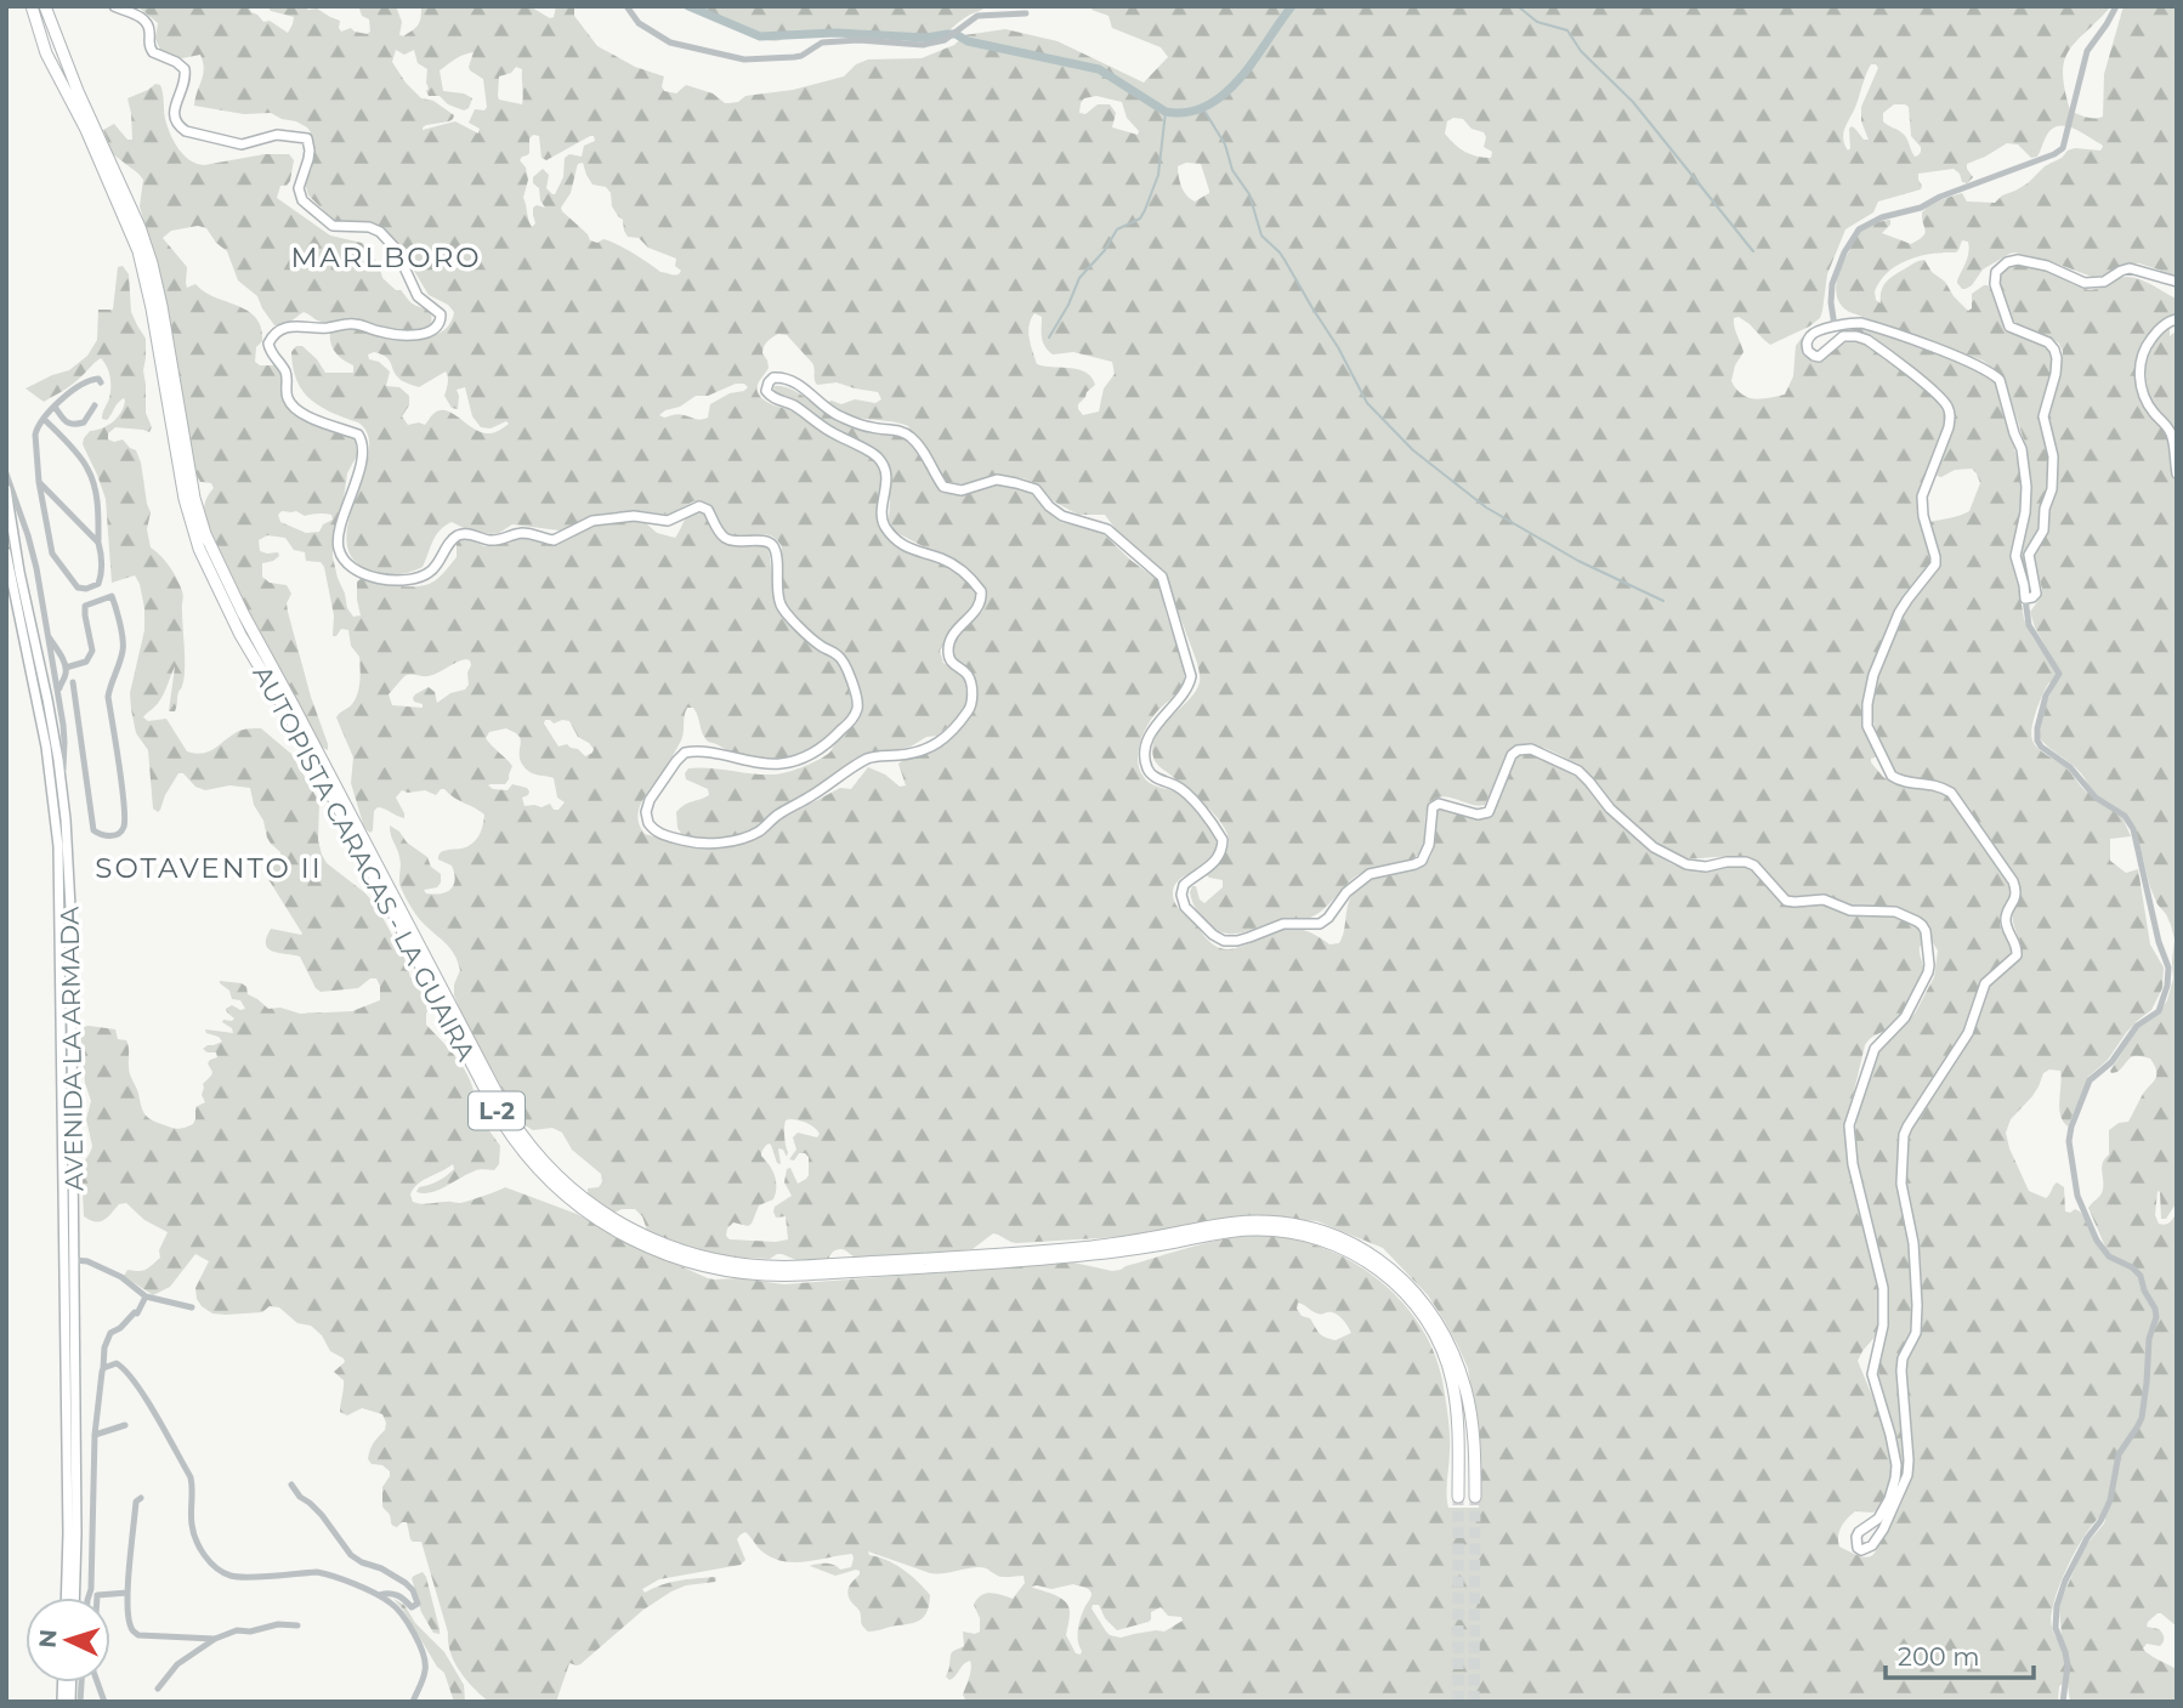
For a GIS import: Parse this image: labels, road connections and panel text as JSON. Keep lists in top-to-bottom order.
{
  "streets": {
    "highway": ["AUTOPISTA CARACAS - LA GUAIRA", "L-2"],
    "main road": ["AVENIDA LA ARMADA"]
  },
  "districts": ["MARLBORO", "SOTAVENTO II"],
  "scale_bar": "200 m",
  "north": "left"
}
